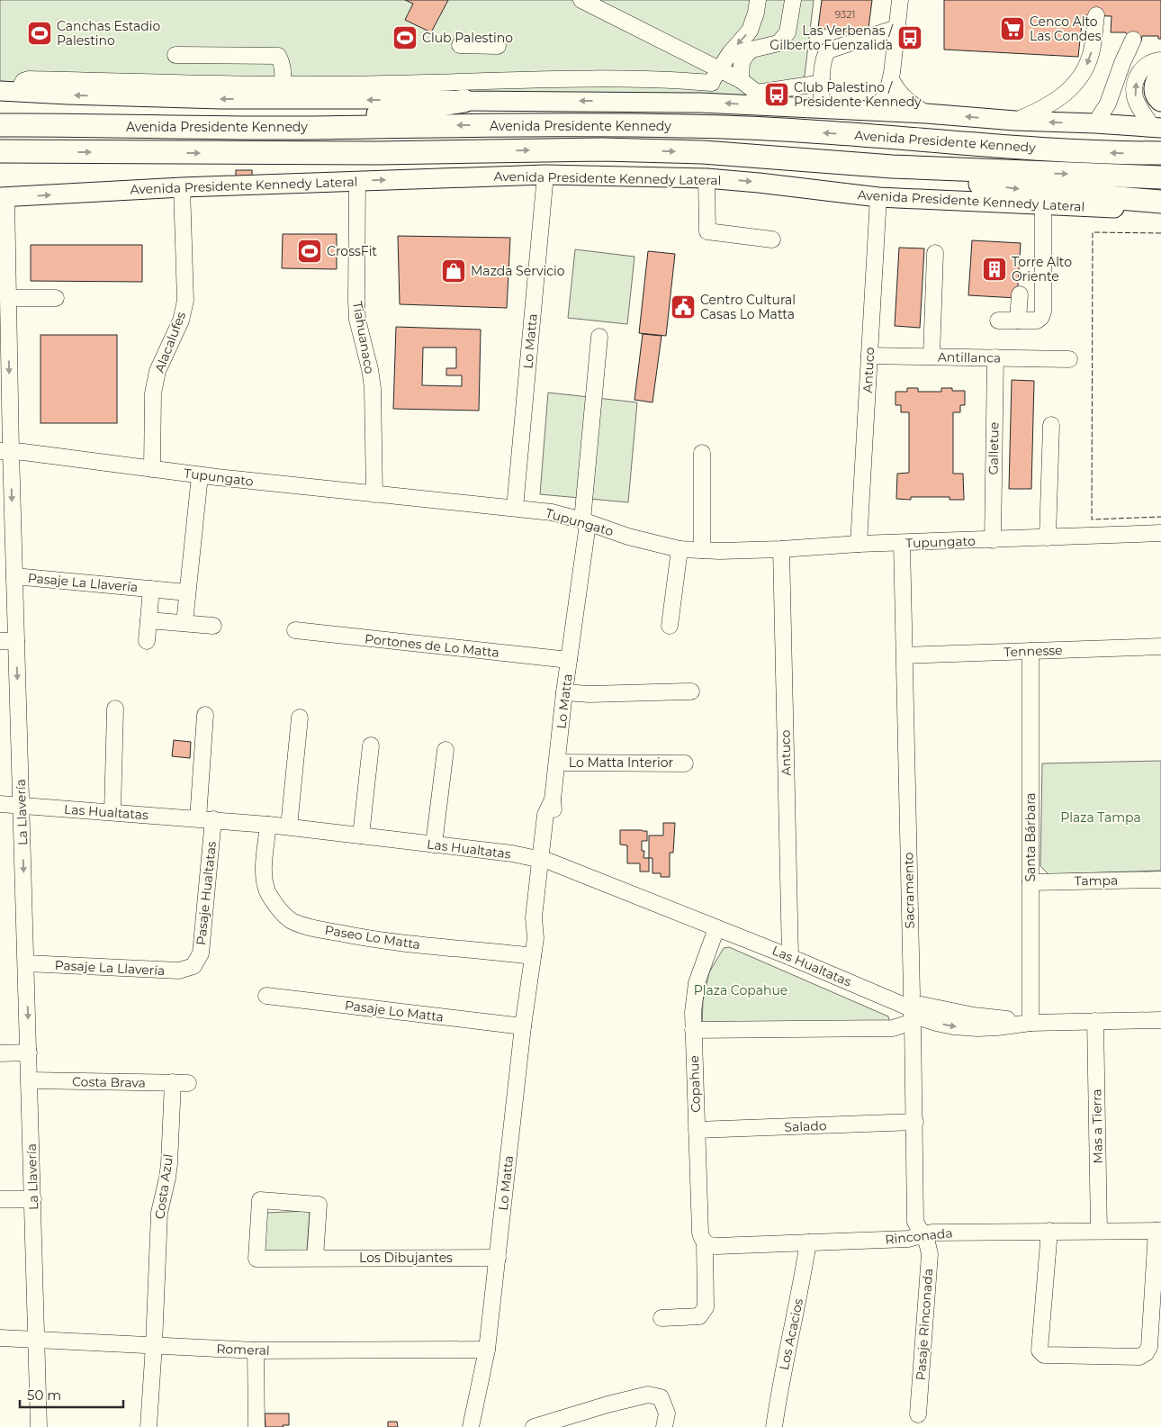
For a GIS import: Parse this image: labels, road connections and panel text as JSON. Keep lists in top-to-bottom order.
{
  "streets": {
    "highway": ["Avenida Presidente Kennedy"],
    "main road": ["Avenida Presidente Kennedy Lateral"],
    "street": [
      "Tiahuanaco",
      "Lo Matta",
      "Alacalufes",
      "Antillanca",
      "Antuco",
      "Galletue",
      "Tupungato",
      "Pasaje La Llavería",
      "Portones de Lo Matta",
      "Tennesse",
      "Lo Matta Interior",
      "La Llavería",
      "Las Hualtatas",
      "Santa Bárbara",
      "Tampa",
      "Sacramento",
      "Pasaje Hualtatas",
      "Paseo Lo Matta",
      "Pasaje Lo Matta",
      "Costa Brava",
      "Copahue",
      "Salado",
      "Mas a Tierra",
      "Costa Azul",
      "Rinconada",
      "Los Dibujantes",
      "Pasaje Rinconada",
      "Los Acacios",
      "Romeral"
    ]
  },
  "crossings": [
    ["Avenida Presidente Kennedy Lateral", "Tiahuanaco"],
    ["Avenida Presidente Kennedy Lateral", "Lo Matta"],
    ["Avenida Presidente Kennedy Lateral", "Alacalufes"],
    ["Avenida Presidente Kennedy Lateral", "Antuco"],
    ["Avenida Presidente Kennedy Lateral", "La Llavería"],
    ["Tiahuanaco", "Tupungato"],
    ["Lo Matta", "Tupungato"],
    ["Lo Matta", "Portones de Lo Matta"],
    ["Lo Matta", "Lo Matta Interior"],
    ["Lo Matta", "Las Hualtatas"],
    ["Lo Matta", "Paseo Lo Matta"],
    ["Lo Matta", "Pasaje Lo Matta"],
    ["Lo Matta", "Los Dibujantes"],
    ["Lo Matta", "Romeral"],
    ["Alacalufes", "Tupungato"],
    ["Antillanca", "Antuco"],
    ["Antillanca", "Galletue"],
    ["Antuco", "Tupungato"],
    ["Antuco", "Las Hualtatas"],
    ["Galletue", "Tupungato"],
    ["Tupungato", "La Llavería"],
    ["Tupungato", "Sacramento"],
    ["Pasaje La Llavería", "La Llavería"],
    ["Pasaje La Llavería", "Pasaje Hualtatas"],
    ["Tennesse", "Santa Bárbara"],
    ["Tennesse", "Sacramento"],
    ["La Llavería", "Las Hualtatas"],
    ["La Llavería", "Costa Brava"],
    ["La Llavería", "Romeral"],
    ["Las Hualtatas", "Santa Bárbara"],
    ["Las Hualtatas", "Sacramento"],
    ["Las Hualtatas", "Pasaje Hualtatas"],
    ["Las Hualtatas", "Paseo Lo Matta"],
    ["Las Hualtatas", "Copahue"],
    ["Las Hualtatas", "Mas a Tierra"],
    ["Santa Bárbara", "Tampa"],
    ["Sacramento", "Salado"],
    ["Sacramento", "Rinconada"],
    ["Sacramento", "Pasaje Rinconada"],
    ["Costa Brava", "Costa Azul"],
    ["Copahue", "Salado"],
    ["Copahue", "Rinconada"],
    ["Mas a Tierra", "Rinconada"],
    ["Costa Azul", "Romeral"],
    ["Rinconada", "Pasaje Rinconada"],
    ["Rinconada", "Los Acacios"]
  ],
  "one_way": ["La Llavería"],
  "parks": ["Plaza Tampa", "Plaza Copahue"],
  "places": {
    "supermarket": ["Cenco Alto Las Condes"],
    "sports": ["Canchas Estadio Palestino", "Club Palestino", "CrossFit"],
    "bus stop": ["Las Verbenas / Gilberto Fuenzalida", "Club Palestino / Presidente Kennedy"],
    "building": ["Torre Alto Oriente"],
    "shop": ["Mazda Servicio"],
    "public building": ["Centro Cultural Casas Lo Matta"]
  },
  "house_numbers": ["9321"],
  "scale_bar": "50 m"
}
